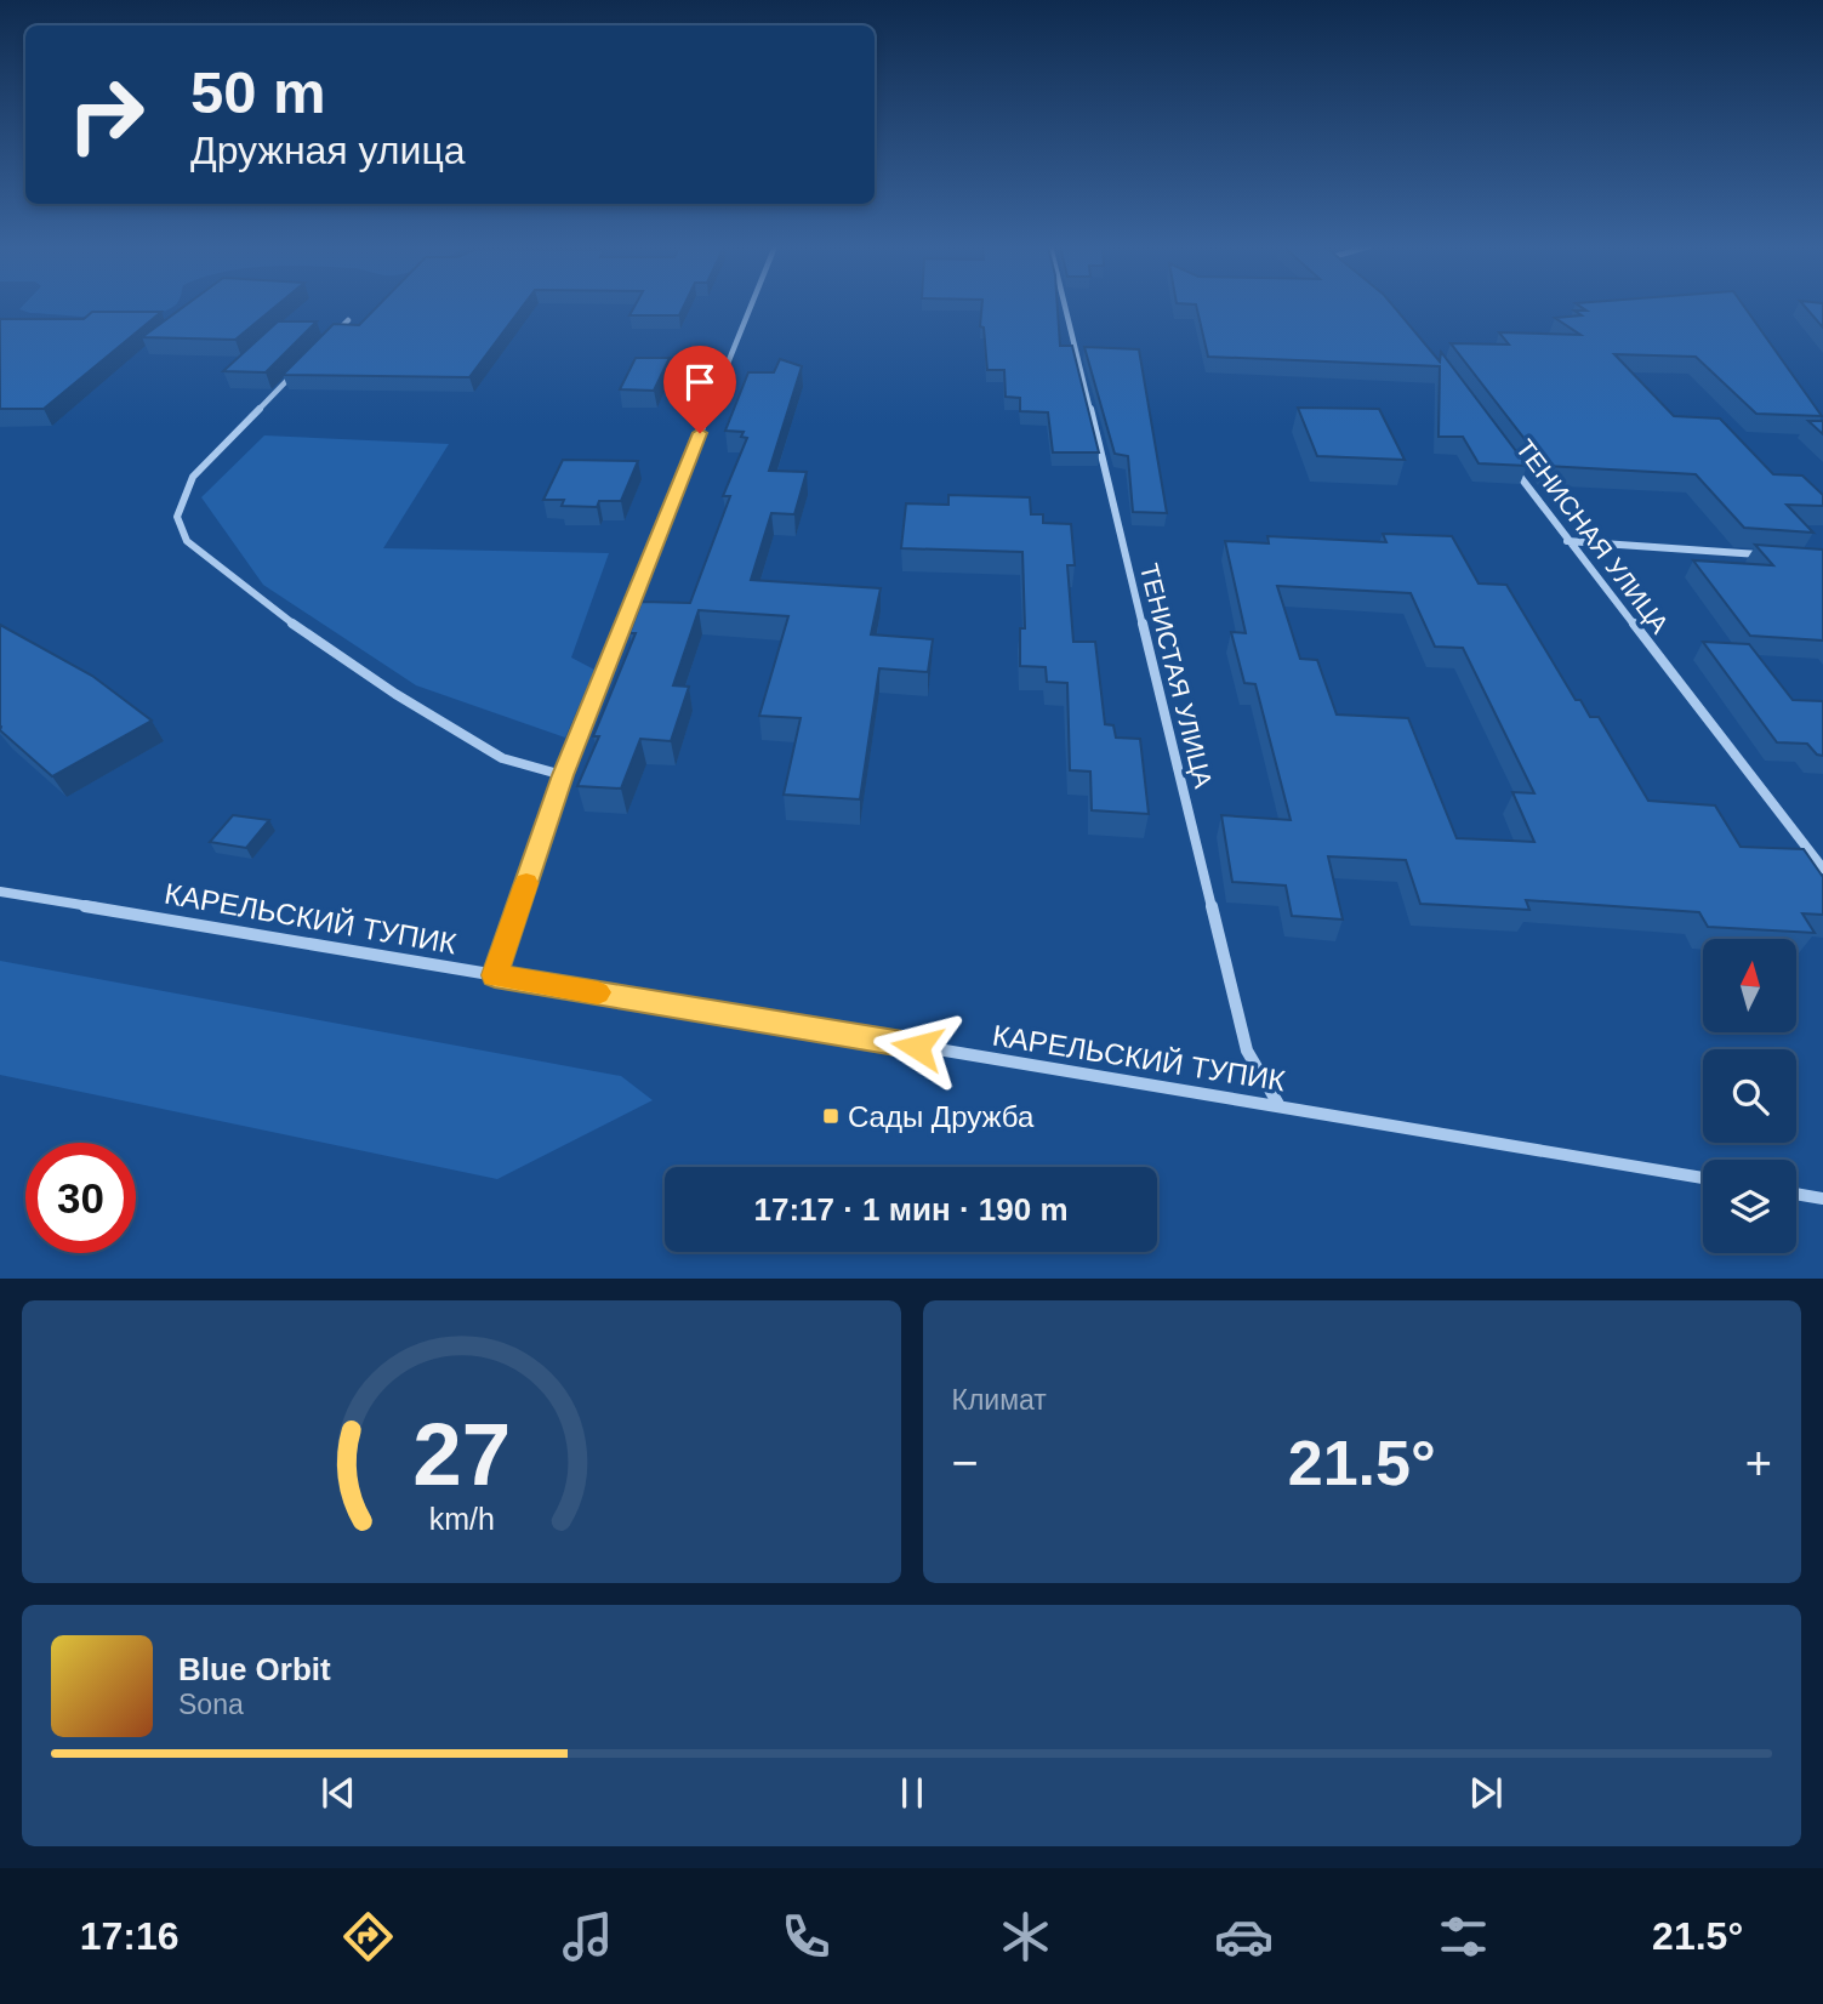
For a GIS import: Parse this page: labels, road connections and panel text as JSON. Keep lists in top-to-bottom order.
{
  "streets": {
    "street": ["ТЕНИСНАЯ УЛИЦА", "ТЕНИСТАЯ УЛИЦА", "КАРЕЛЬСКИЙ ТУПИК"]
  },
  "crossings": [
    ["ТЕНИСТАЯ УЛИЦА", "КАРЕЛЬСКИЙ ТУПИК"]
  ],
  "places": {
    "transit": ["Сады Дружба"]
  },
  "north": "top",
  "page": {
    "turn": ["50 m", "Дружная улица"],
    "limit": "30",
    "trip": "17:17 · 1 мин · 190 m",
    "tile": "Климат",
    "heat": ["−", "21.5°", "+"],
    "song": ["Blue Orbit", "Sona"],
    "tabs": ["17:16", "21.5°"],
    "gauge": ["27", "km/h"]
  }
}
